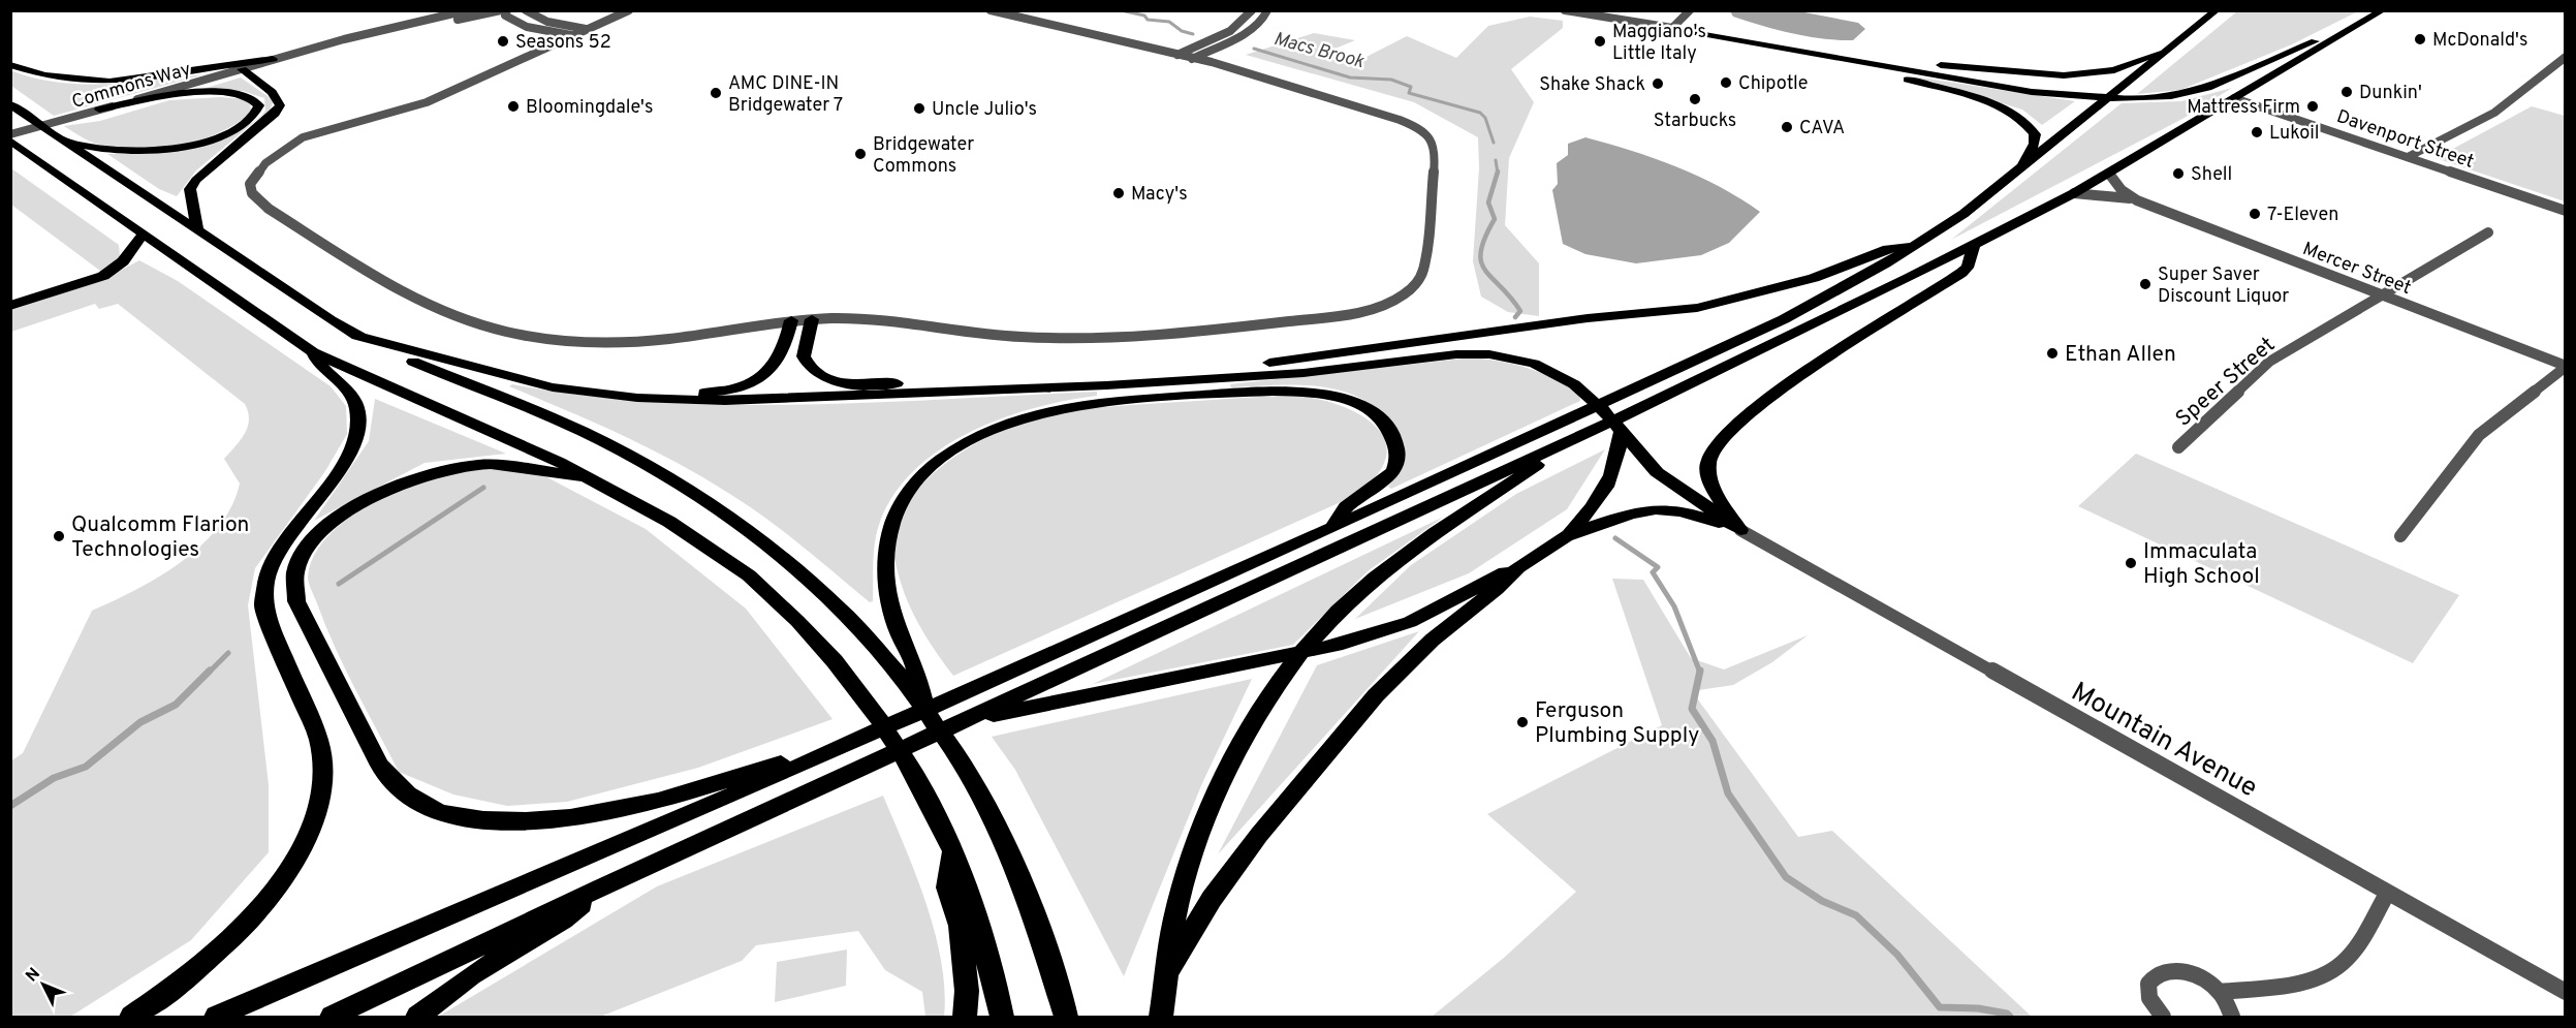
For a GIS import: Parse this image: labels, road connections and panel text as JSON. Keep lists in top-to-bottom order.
{
  "streets": {
    "street": [
      "Commons Way",
      "Davenport Street",
      "Mercer Street",
      "Speer Street",
      "Mountain Avenue"
    ]
  },
  "crossings": [
    ["Mercer Street", "Speer Street"]
  ],
  "water": ["Macs Brook"],
  "places": [
    "McDonald's",
    "Seasons 52",
    "Maggiano's Little Italy",
    "Chipotle",
    "Shake Shack",
    "Dunkin'",
    "AMC DINE-IN Bridgewater 7",
    "Starbucks",
    "Bloomingdale's",
    "Mattress Firm",
    "Uncle Julio's",
    "CAVA",
    "Lukoil",
    "Bridgewater Commons",
    "Shell",
    "Macy's",
    "7-Eleven",
    "Super Saver Discount Liquor",
    "Ethan Allen",
    "Qualcomm Flarion Technologies",
    "Immaculata High School",
    "Ferguson Plumbing Supply"
  ],
  "north": "top left"
}
